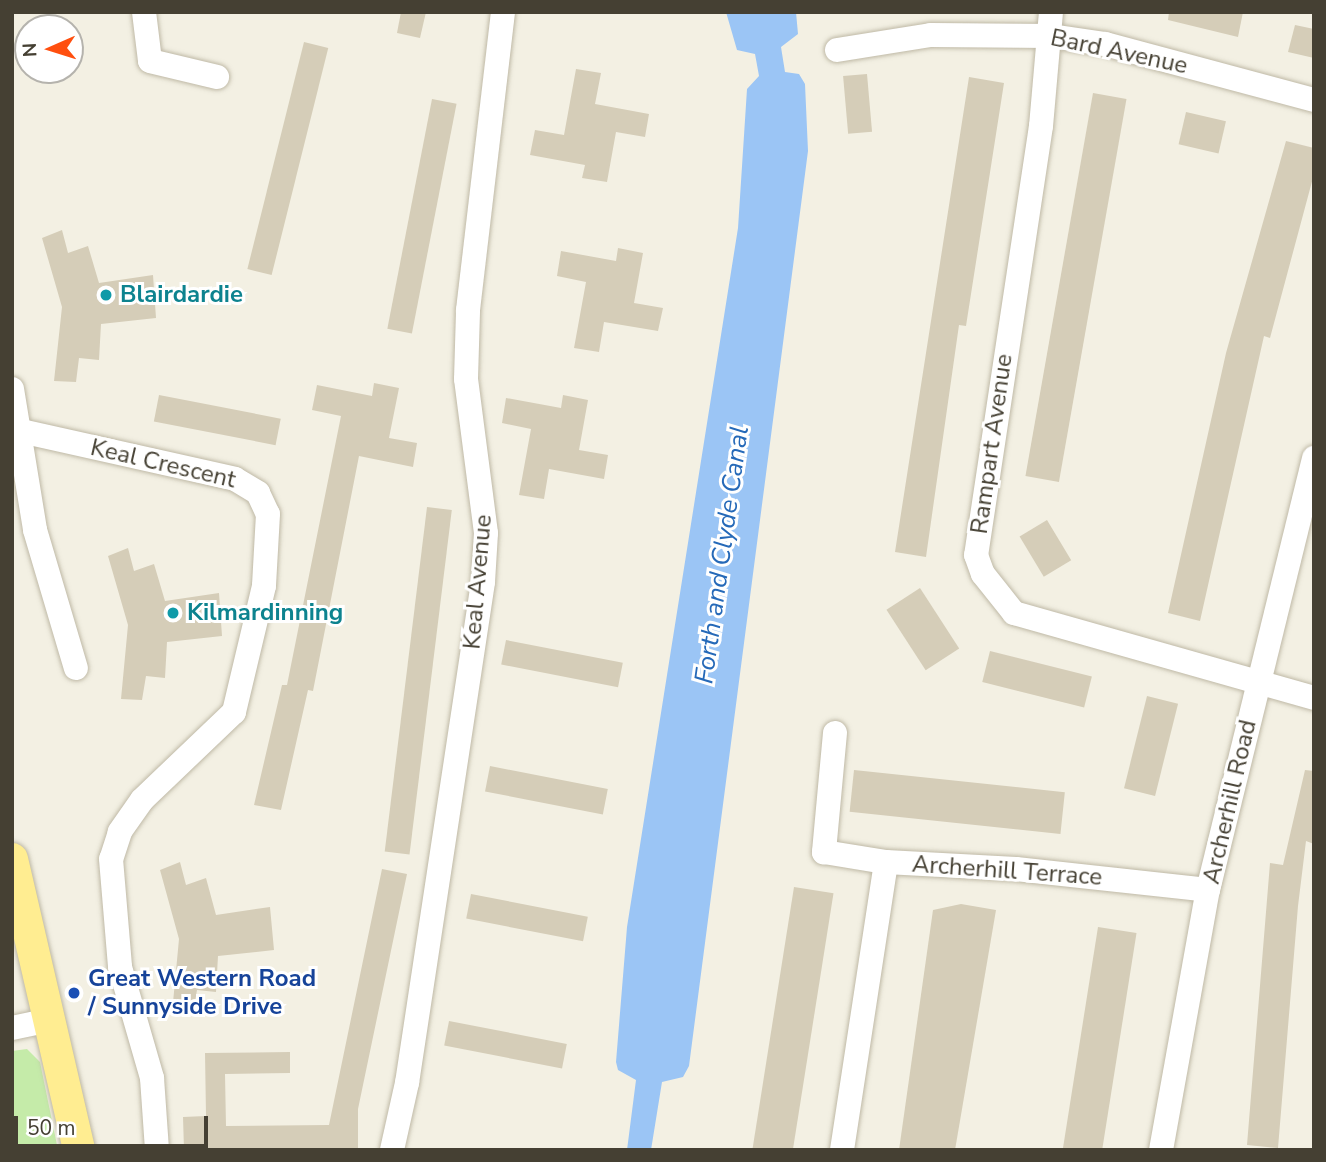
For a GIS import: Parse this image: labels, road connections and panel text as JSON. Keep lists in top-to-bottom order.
{
  "streets": {
    "street": [
      "Bard Avenue",
      "Rampart Avenue",
      "Keal Crescent",
      "Keal Avenue",
      "Archerhill Road",
      "Archerhill Terrace"
    ]
  },
  "crossings": [
    ["Bard Avenue", "Rampart Avenue"],
    ["Rampart Avenue", "Archerhill Road"],
    ["Archerhill Road", "Archerhill Terrace"]
  ],
  "water": ["Forth and Clyde Canal"],
  "places": ["Blairdardie", "Kilmardinning", "Great Western Road / Sunnyside Drive"],
  "scale_bar": "50 m",
  "north": "left"
}
